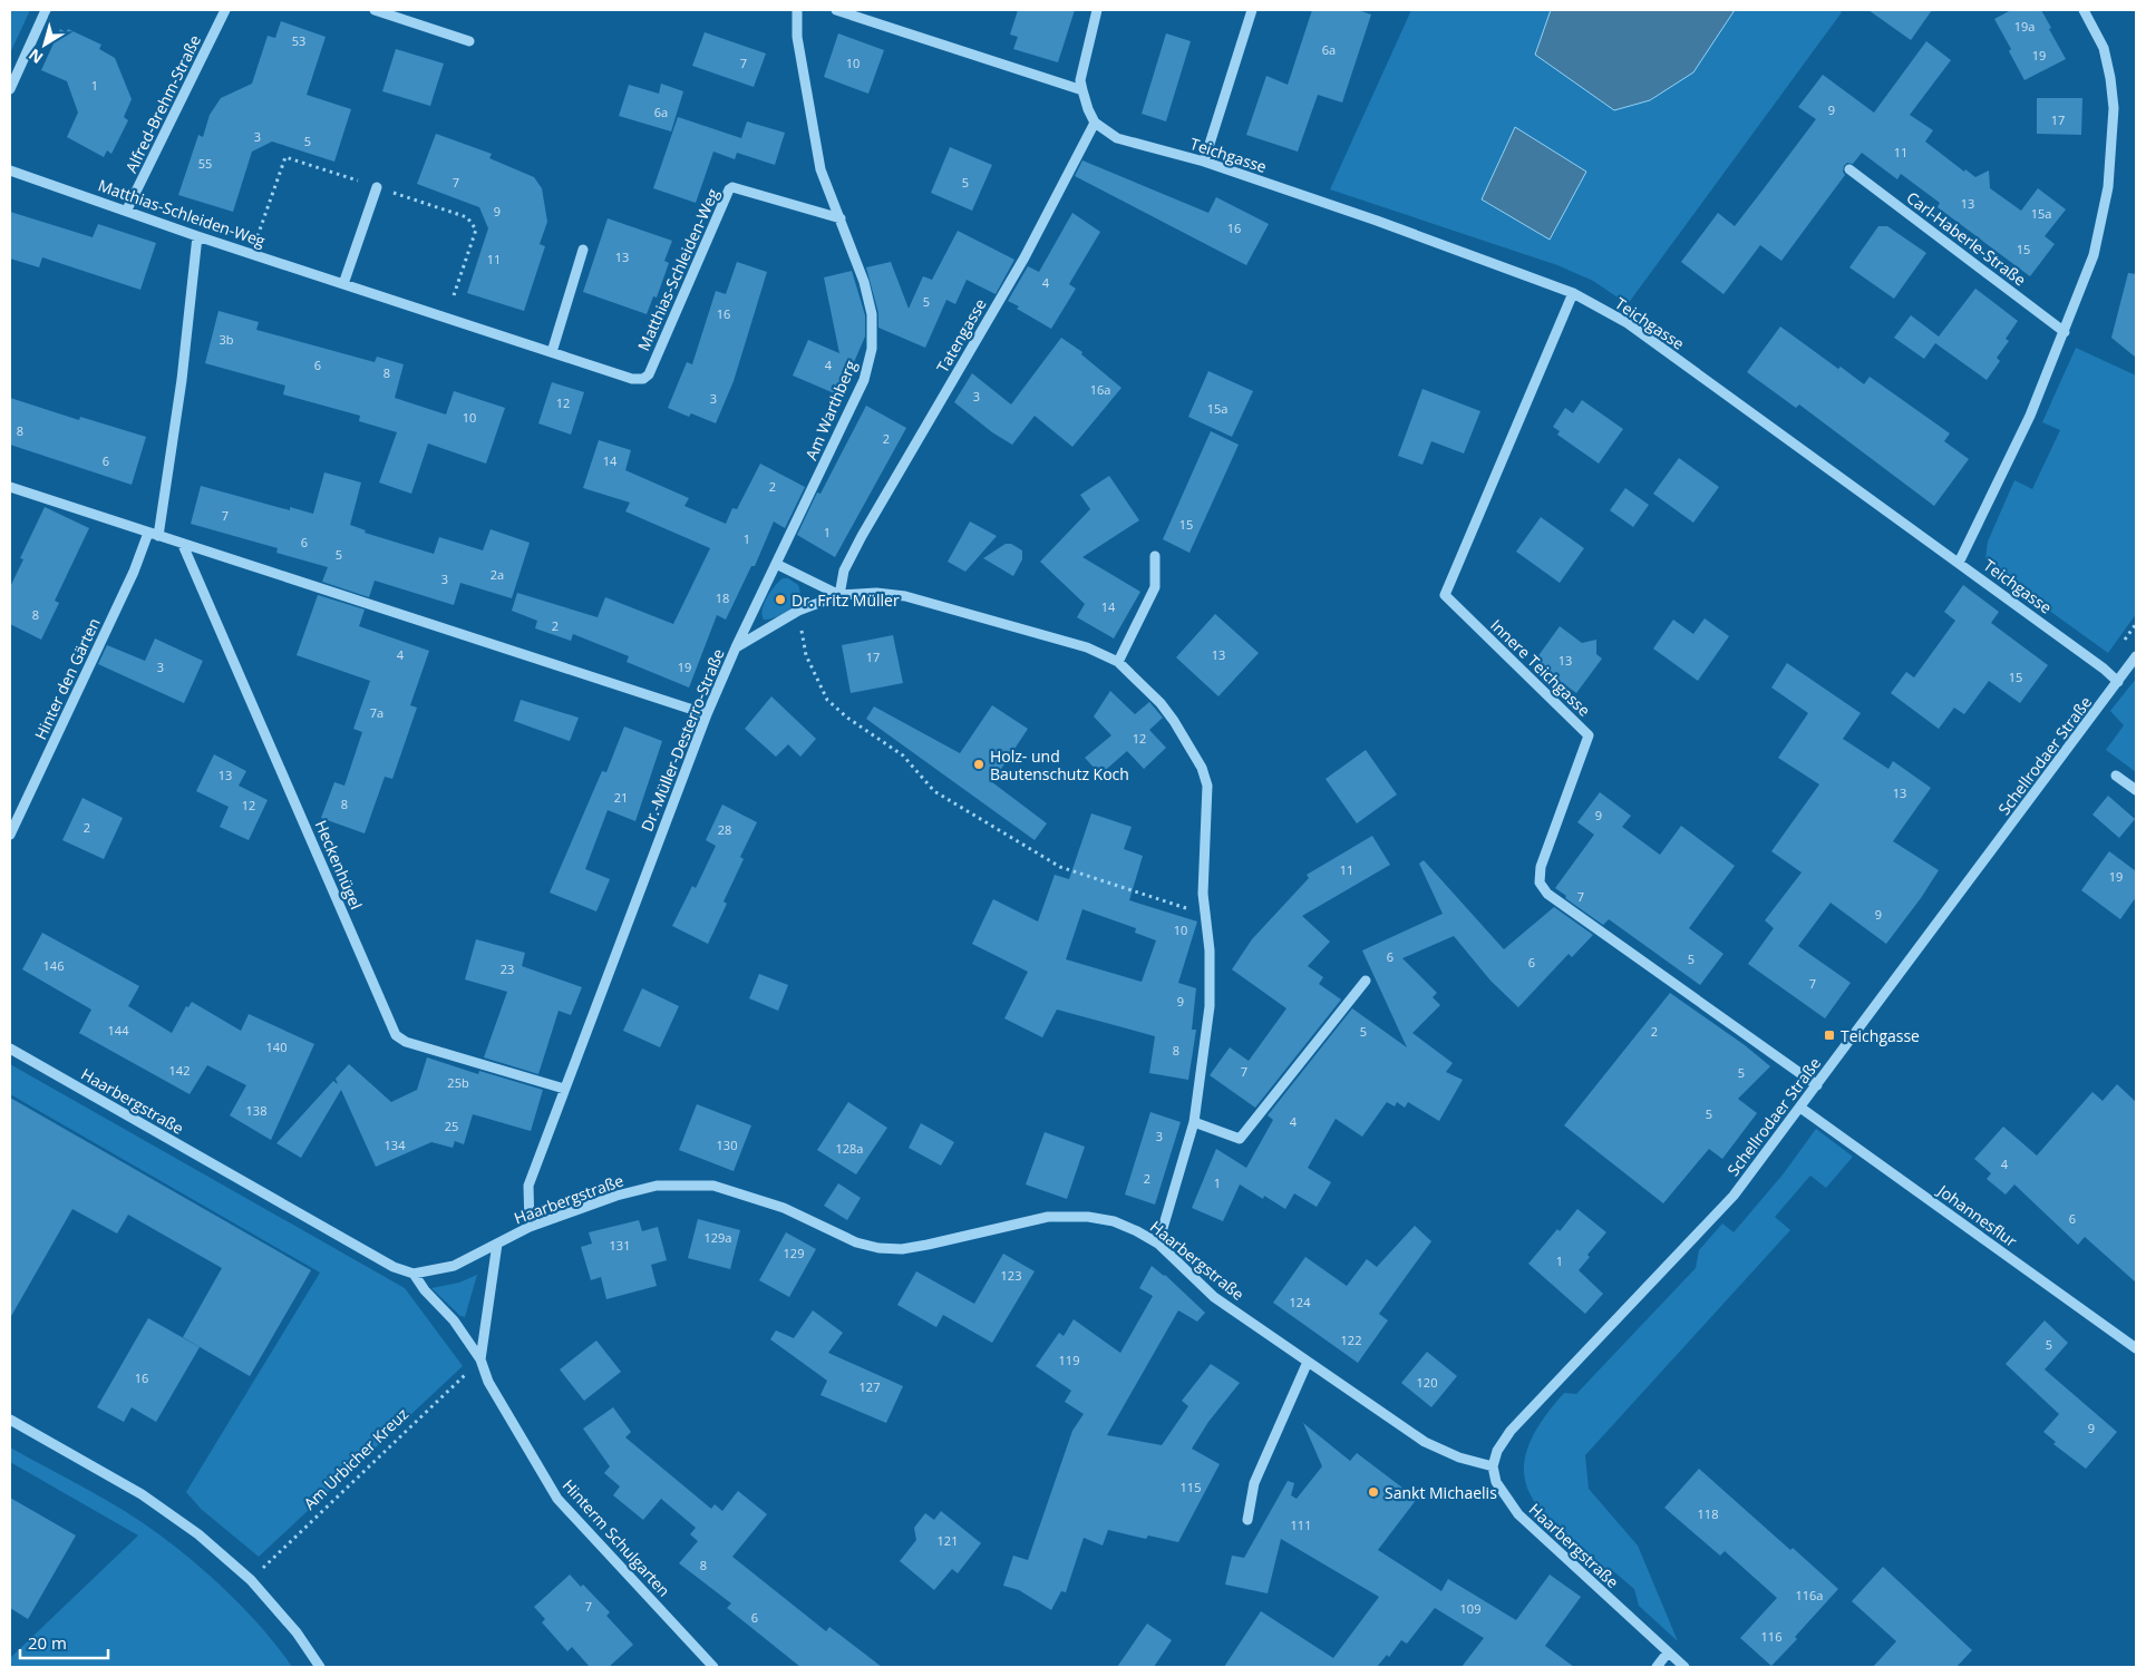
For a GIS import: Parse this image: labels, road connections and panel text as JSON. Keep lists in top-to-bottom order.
{
  "streets": {
    "street": [
      "Alfred-Brehm-Straße",
      "Teichgasse",
      "Matthias-Schleiden-Weg",
      "Carl-Haberle-Straße",
      "Tatengasse",
      "Am Warthberg",
      "Innere Teichgasse",
      "Hinter den Gärten",
      "Dr.-Müller-Desterro-Straße",
      "Schellrodaer Straße",
      "Heckenhügel",
      "Haarbergstraße",
      "Johannesflur",
      "Hinterm Schulgarten"
    ],
    "path": ["Am Urbicher Kreuz"]
  },
  "crossings": [
    ["Alfred-Brehm-Straße", "Matthias-Schleiden-Weg"],
    ["Teichgasse", "Tatengasse"],
    ["Teichgasse", "Innere Teichgasse"],
    ["Teichgasse", "Schellrodaer Straße"],
    ["Matthias-Schleiden-Weg", "Am Warthberg"],
    ["Tatengasse", "Dr.-Müller-Desterro-Straße"],
    ["Am Warthberg", "Dr.-Müller-Desterro-Straße"],
    ["Innere Teichgasse", "Schellrodaer Straße"],
    ["Dr.-Müller-Desterro-Straße", "Heckenhügel"],
    ["Dr.-Müller-Desterro-Straße", "Haarbergstraße"],
    ["Schellrodaer Straße", "Haarbergstraße"],
    ["Schellrodaer Straße", "Johannesflur"],
    ["Haarbergstraße", "Hinterm Schulgarten"],
    ["Am Urbicher Kreuz", "Hinterm Schulgarten"]
  ],
  "places": {
    "other": ["Dr. Fritz Müller", "Holz- und Bautenschutz Koch", "Sankt Michaelis"],
    "transit": ["Teichgasse"]
  },
  "house_numbers": [
    "19a",
    "53",
    "6a",
    "19",
    "7",
    "10",
    "1",
    "9",
    "6a",
    "17",
    "3",
    "5",
    "11",
    "55",
    "7",
    "5",
    "13",
    "9",
    "15a",
    "16",
    "15",
    "13",
    "11",
    "4",
    "5",
    "16",
    "3b",
    "6",
    "4",
    "8",
    "16a",
    "3",
    "3",
    "12",
    "15a",
    "10",
    "8",
    "2",
    "6",
    "14",
    "2",
    "7",
    "15",
    "1",
    "1",
    "6",
    "5",
    "2a",
    "3",
    "18",
    "14",
    "8",
    "2",
    "4",
    "13",
    "17",
    "13",
    "3",
    "19",
    "15",
    "7a",
    "12",
    "13",
    "13",
    "21",
    "8",
    "12",
    "9",
    "2",
    "28",
    "11",
    "19",
    "7",
    "9",
    "10",
    "6",
    "5",
    "6",
    "146",
    "23",
    "7",
    "9",
    "144",
    "5",
    "2",
    "140",
    "8",
    "142",
    "7",
    "5",
    "25b",
    "138",
    "5",
    "4",
    "25",
    "3",
    "134",
    "130",
    "128a",
    "4",
    "2",
    "1",
    "6",
    "129a",
    "131",
    "129",
    "1",
    "123",
    "124",
    "122",
    "5",
    "119",
    "16",
    "120",
    "127",
    "9",
    "115",
    "118",
    "111",
    "121",
    "8",
    "116a",
    "7",
    "109",
    "6",
    "116"
  ],
  "scale_bar": "20 m",
  "north": "bottom left"
}
